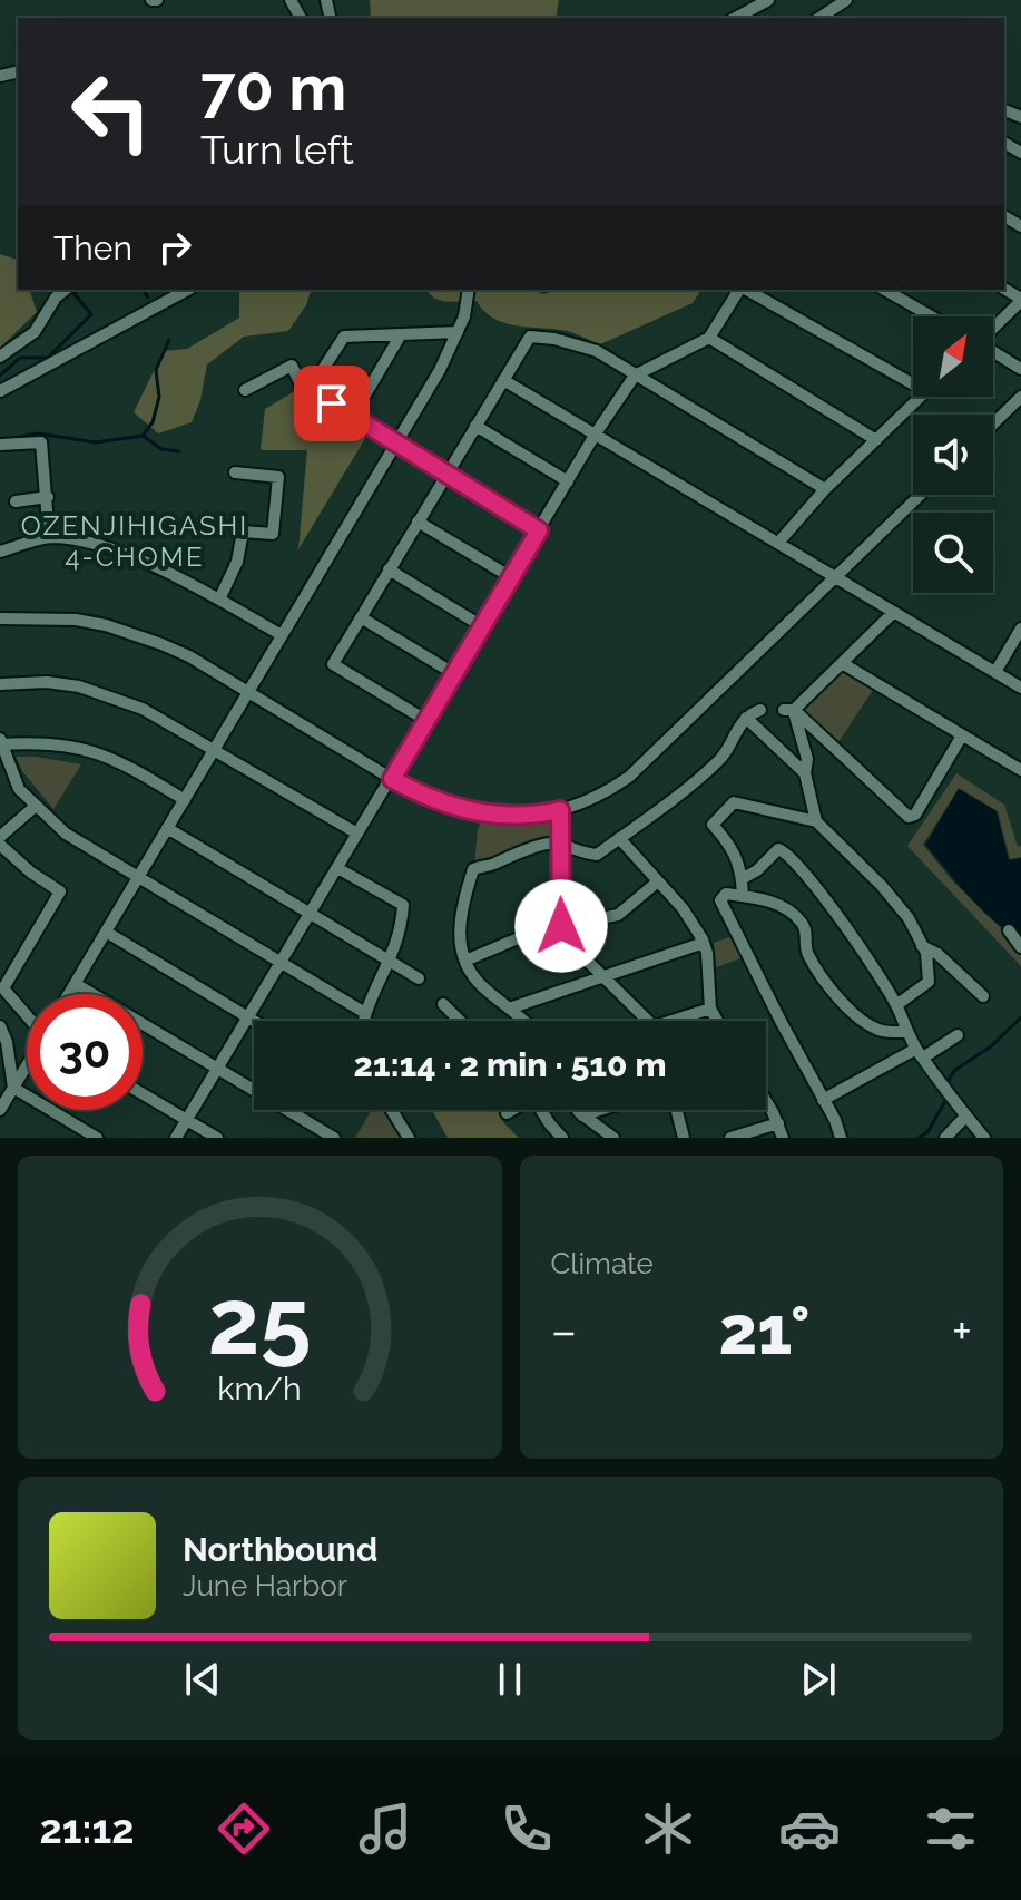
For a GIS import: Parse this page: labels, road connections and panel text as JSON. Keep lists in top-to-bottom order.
{
  "districts": ["OZENJIHIGASHI 4-CHOME"],
  "north": "top right",
  "page": {
    "turn": ["70 m", "Turn left"],
    "then": "Then",
    "limit": "30",
    "trip": "21:14 · 2 min · 510 m",
    "tile": "Climate",
    "heat": ["−", "21°", "+"],
    "song": ["Northbound", "June Harbor"],
    "tabs": "21:12",
    "gauge": ["25", "km/h"]
  }
}
